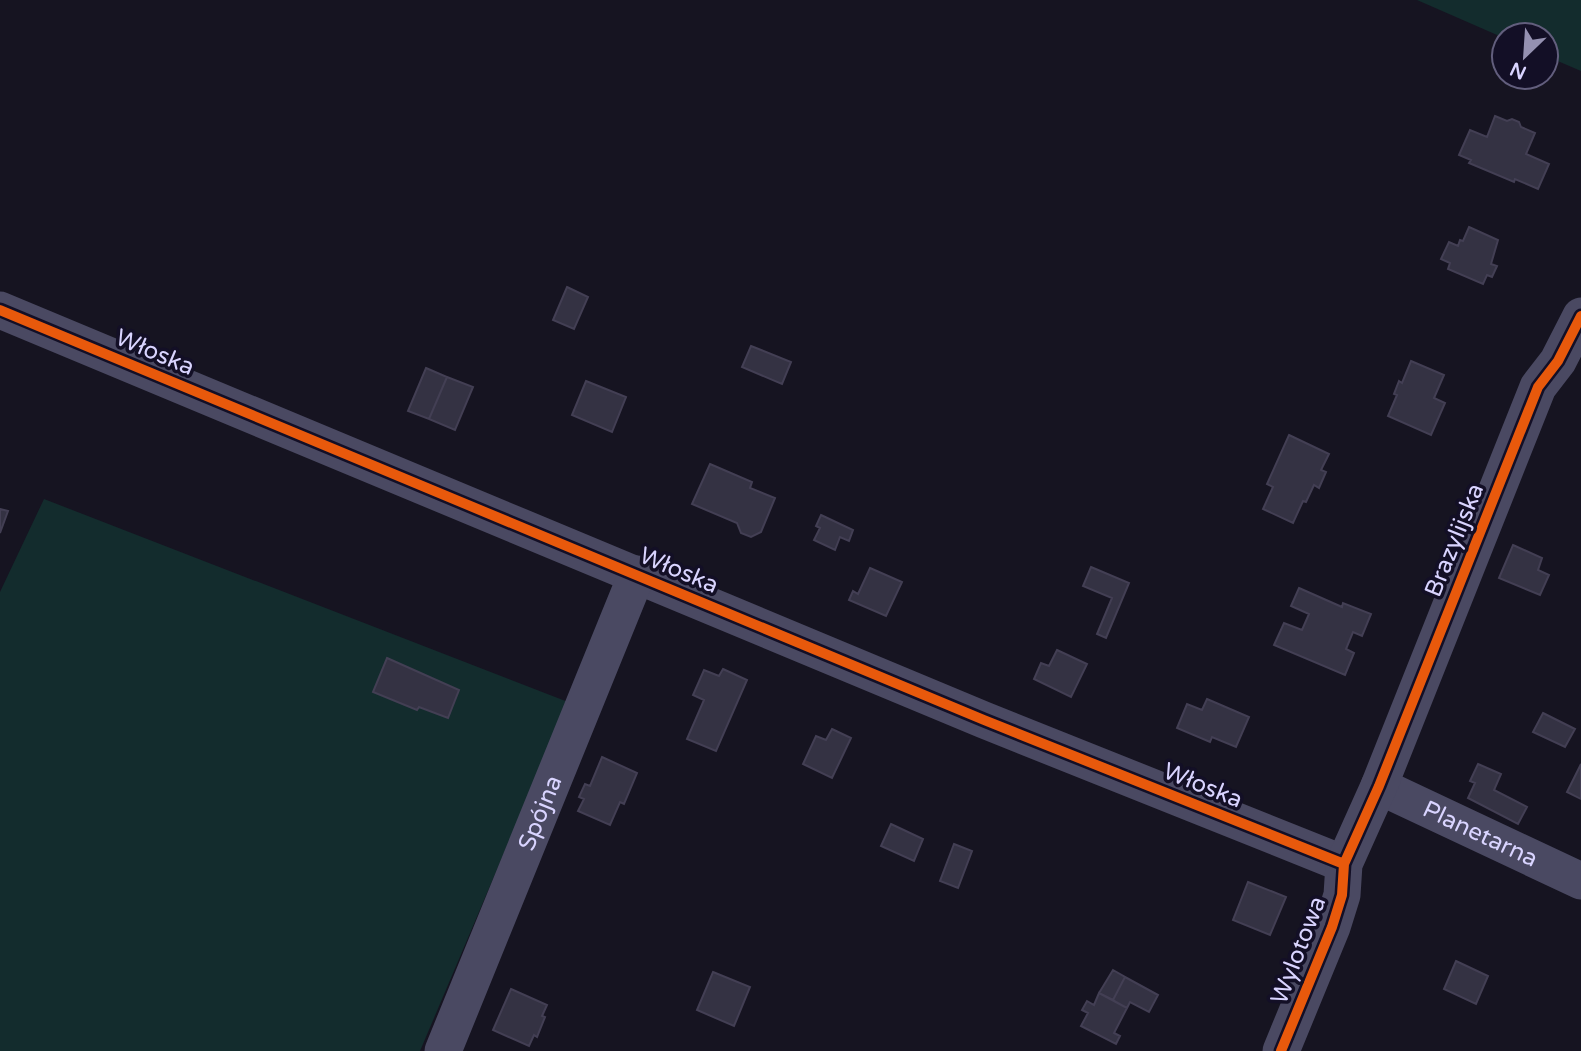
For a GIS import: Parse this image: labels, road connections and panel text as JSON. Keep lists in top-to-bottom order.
{
  "streets": {
    "street": [
      "Włoska",
      "Brazylijska",
      "Spójna",
      "Planetarna",
      "Wylotowa"
    ]
  },
  "crossings": [
    ["Włoska", "Spójna"],
    ["Włoska", "Wylotowa"],
    ["Brazylijska", "Planetarna"],
    ["Brazylijska", "Wylotowa"],
    ["Planetarna", "Wylotowa"]
  ],
  "north": "bottom left"
}
